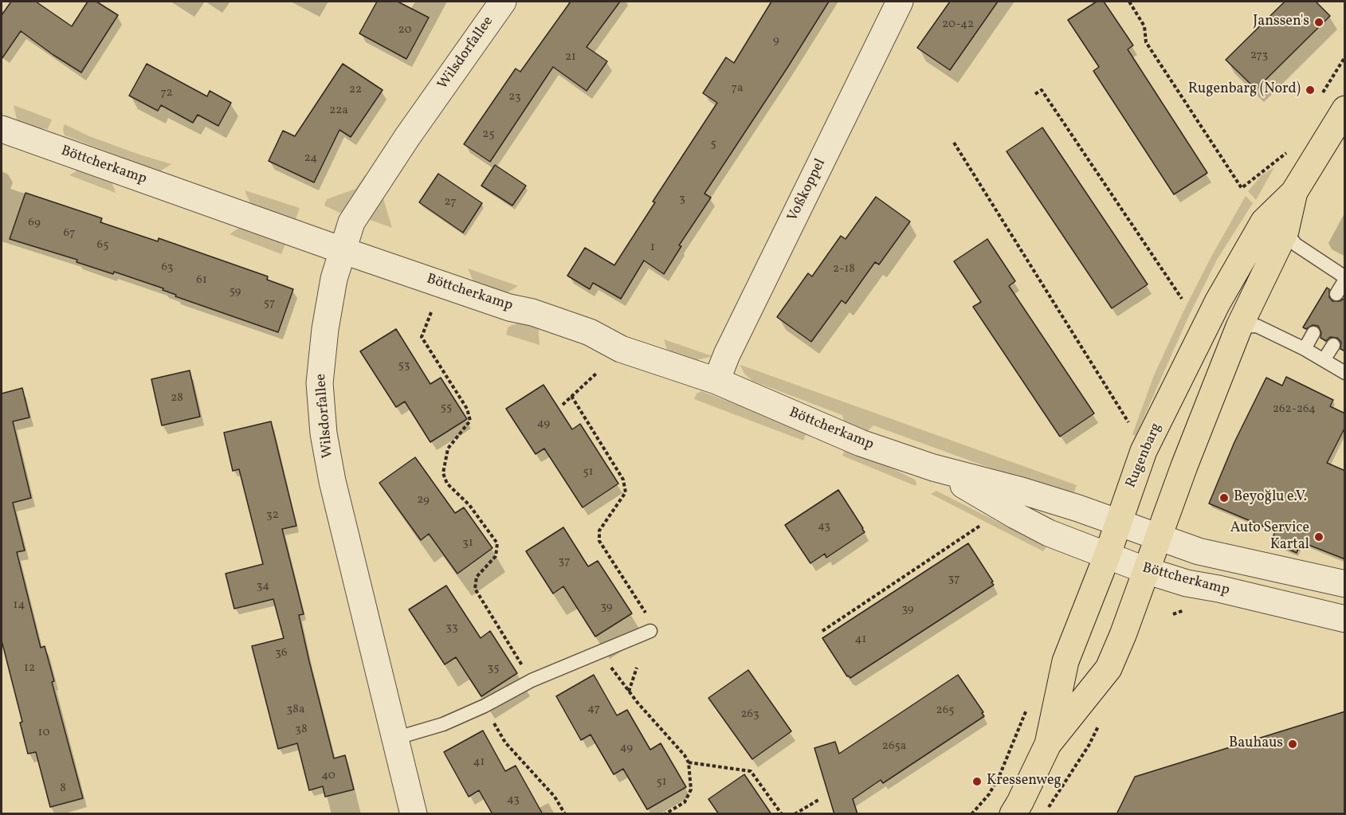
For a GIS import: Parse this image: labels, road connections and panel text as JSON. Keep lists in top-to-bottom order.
{
  "streets": {
    "main road": ["Rugenbarg"],
    "street": ["Wilsdorfallee", "Böttcherkamp", "Voßkoppel"]
  },
  "crossings": [
    ["Wilsdorfallee", "Böttcherkamp"],
    ["Böttcherkamp", "Voßkoppel"],
    ["Böttcherkamp", "Rugenbarg"]
  ],
  "places": [
    "Janssen's",
    "Rugenbarg (Nord)",
    "Beyoğlu e.V.",
    "Auto Service Kartal",
    "Bauhaus",
    "Kressenweg"
  ],
  "house_numbers": [
    "20-42",
    "20",
    "9",
    "273",
    "21",
    "7a",
    "22",
    "72",
    "23",
    "22a",
    "25",
    "5",
    "24",
    "3",
    "27",
    "69",
    "67",
    "65",
    "1",
    "63",
    "2-18",
    "61",
    "59",
    "57",
    "53",
    "28",
    "55",
    "262-264",
    "49",
    "51",
    "29",
    "32",
    "43",
    "31",
    "37",
    "37",
    "34",
    "14",
    "39",
    "39",
    "33",
    "41",
    "36",
    "12",
    "35",
    "47",
    "38a",
    "265",
    "263",
    "38",
    "10",
    "265a",
    "49",
    "41",
    "40",
    "51",
    "8",
    "43"
  ]
}
